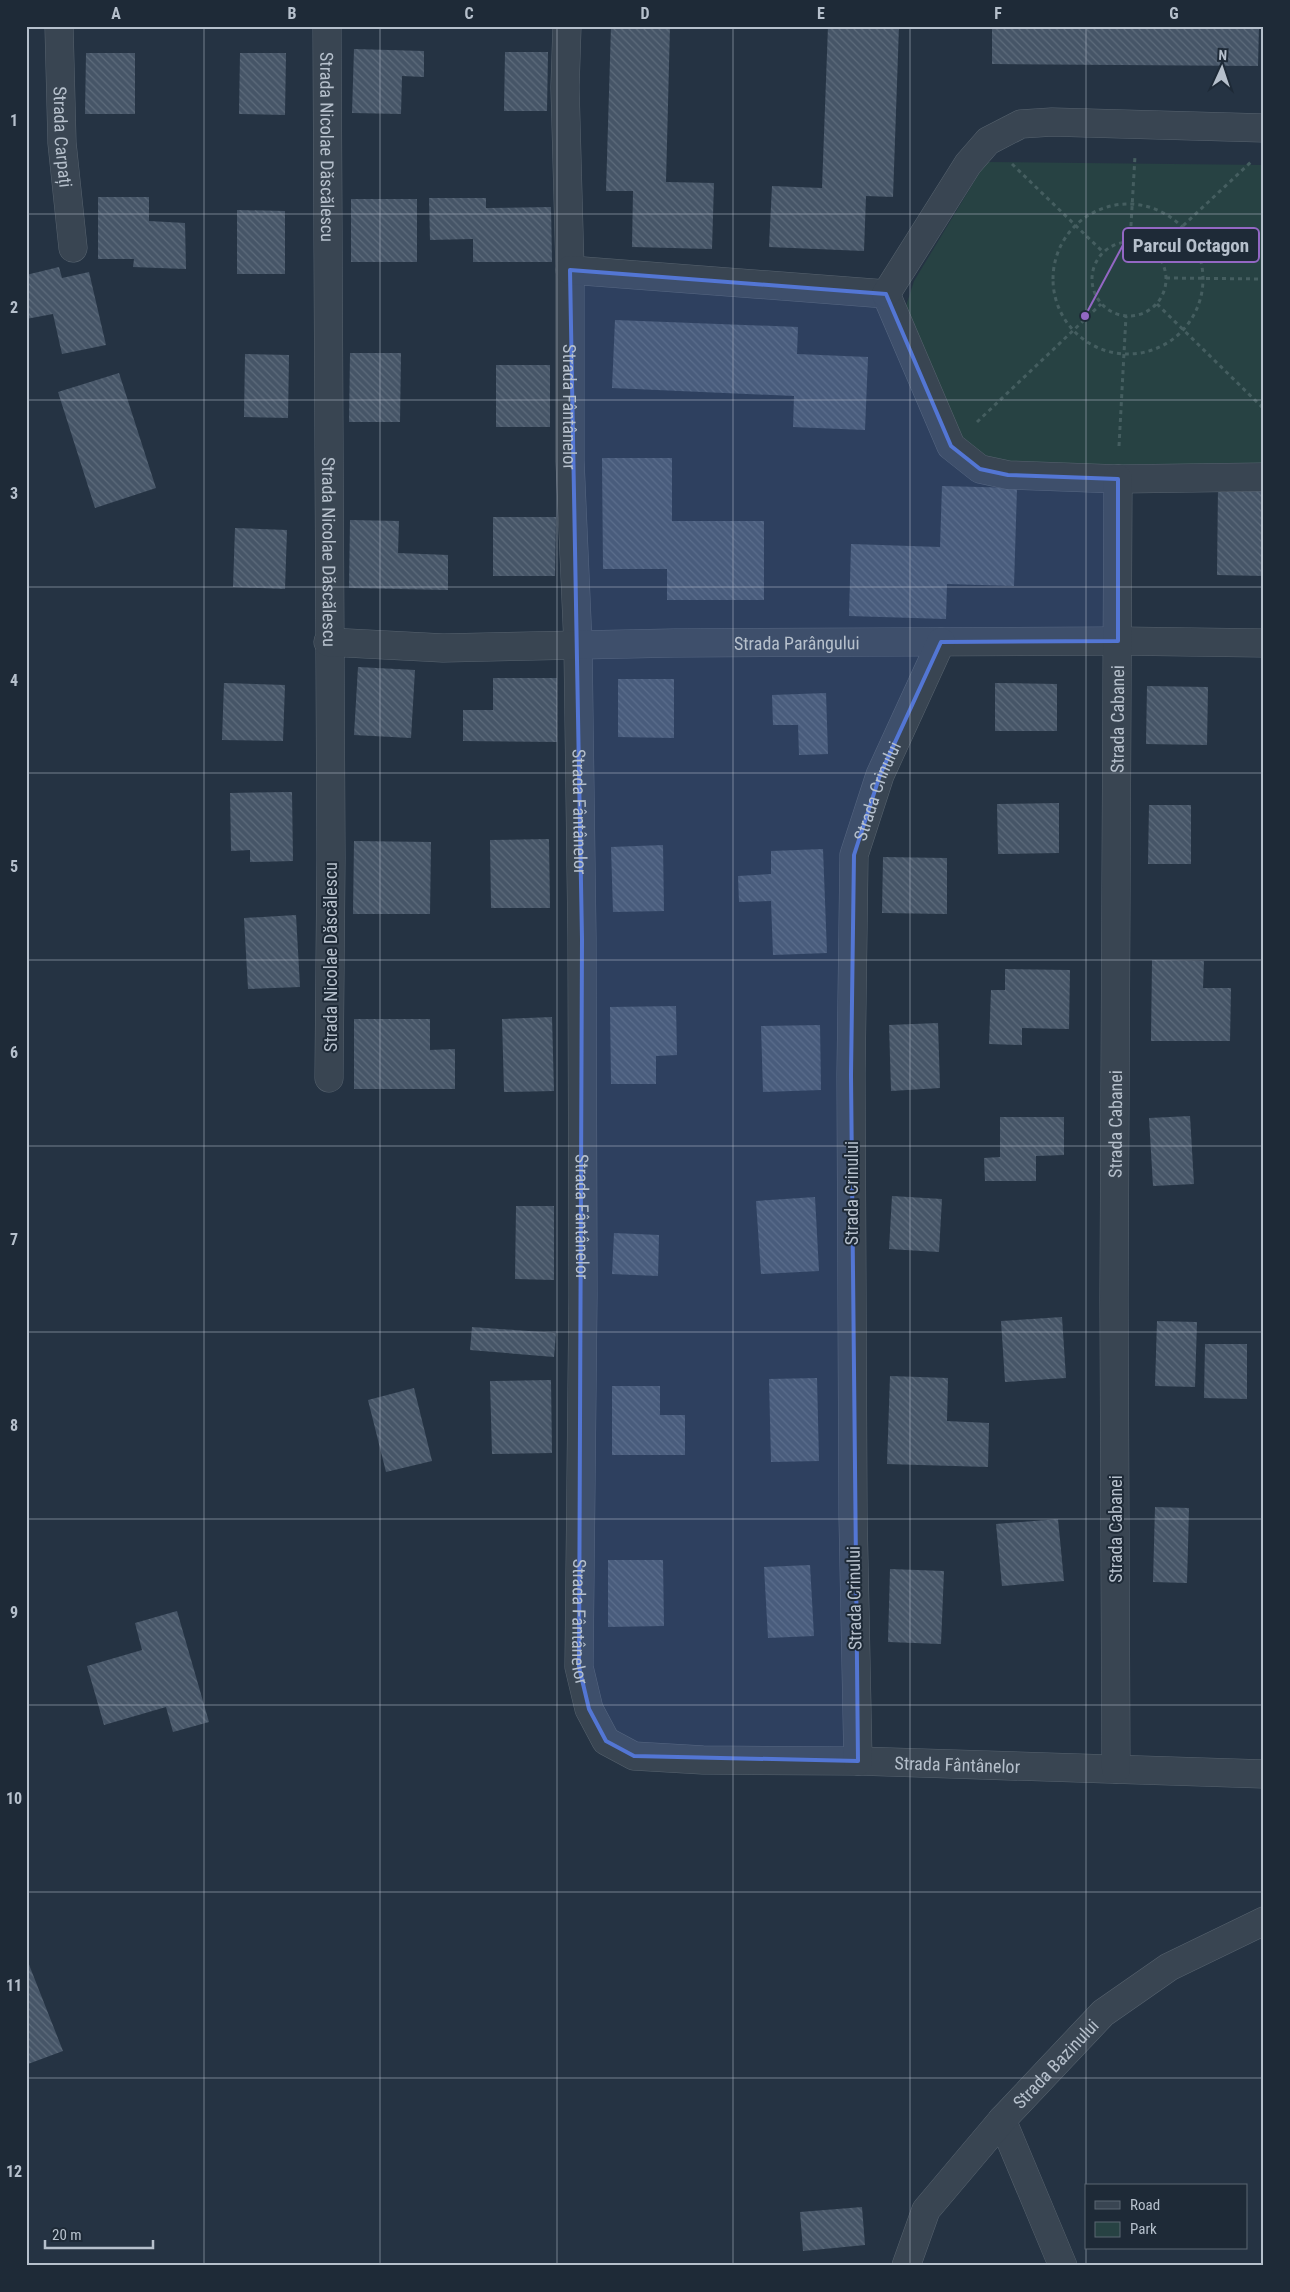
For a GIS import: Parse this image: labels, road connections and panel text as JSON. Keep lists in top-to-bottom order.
{
  "streets": {
    "street": [
      "Strada Carpați",
      "Strada Nicolae Dăscălescu",
      "Strada Fântânelor",
      "Strada Parângului",
      "Strada Cabanei",
      "Strada Crinului",
      "Strada Bazinului"
    ]
  },
  "crossings": [
    ["Strada Nicolae Dăscălescu", "Strada Parângului"],
    ["Strada Fântânelor", "Strada Parângului"],
    ["Strada Fântânelor", "Strada Cabanei"],
    ["Strada Fântânelor", "Strada Crinului"],
    ["Strada Parângului", "Strada Cabanei"],
    ["Strada Parângului", "Strada Crinului"]
  ],
  "places": ["Parcul Octagon"],
  "legend": ["Road", "Park"],
  "scale_bar": "20 m",
  "north": "top",
  "grid": {
    "columns": [
      "A",
      "B",
      "C",
      "D",
      "E",
      "F",
      "G"
    ],
    "rows": [
      "1",
      "2",
      "3",
      "4",
      "5",
      "6",
      "7",
      "8",
      "9",
      "10",
      "11",
      "12"
    ]
  }
}
